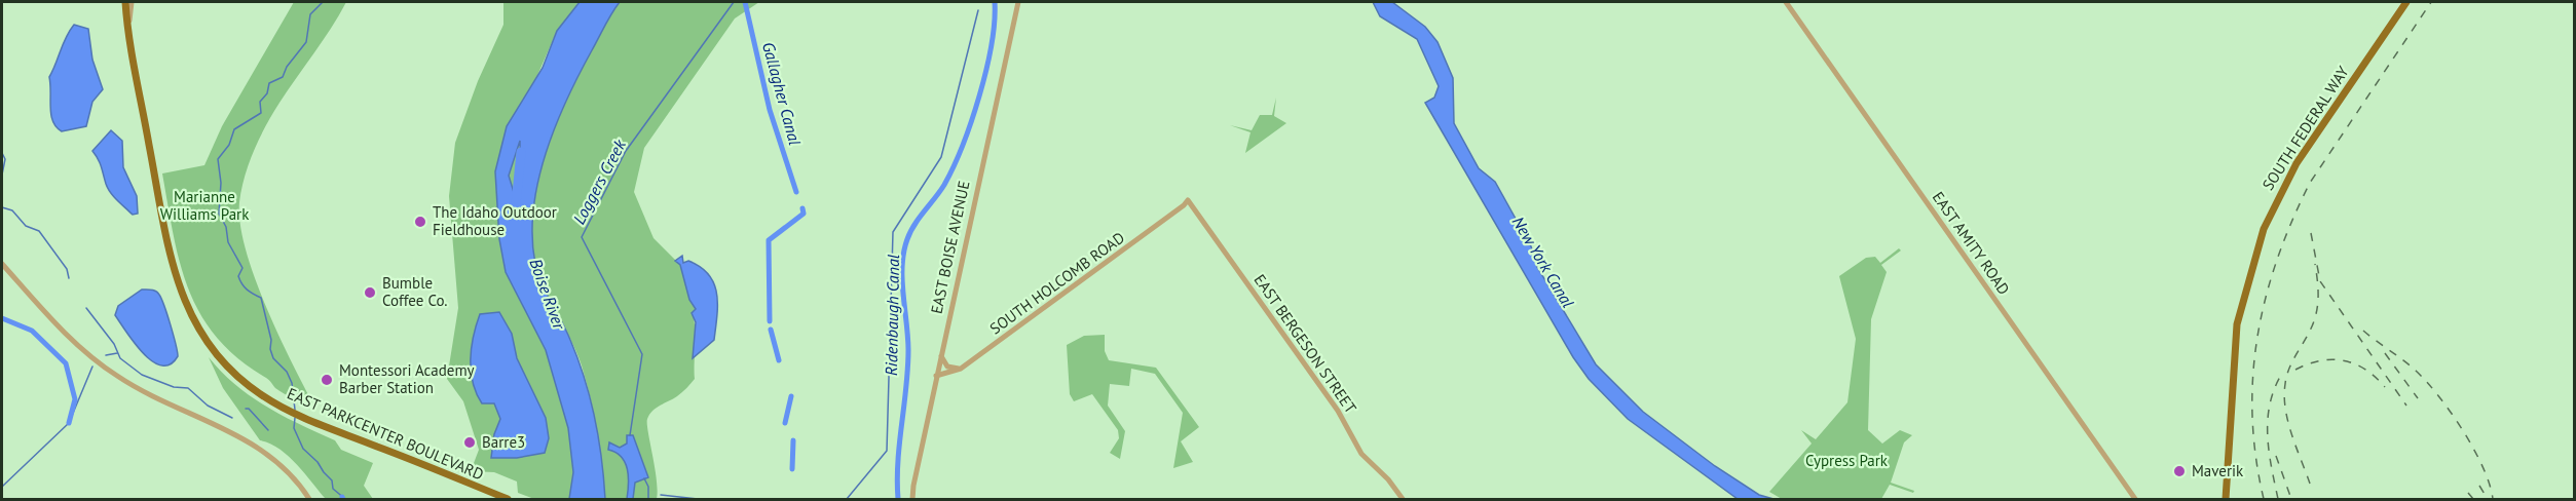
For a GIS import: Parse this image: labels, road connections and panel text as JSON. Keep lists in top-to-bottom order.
{
  "streets": {
    "main road": ["SOUTH FEDERAL WAY", "EAST PARKCENTER BOULEVARD"],
    "street": [
      "EAST AMITY ROAD",
      "EAST BOISE AVENUE",
      "SOUTH HOLCOMB ROAD",
      "EAST BERGESON STREET"
    ]
  },
  "crossings": [
    ["EAST BOISE AVENUE", "SOUTH HOLCOMB ROAD"],
    ["SOUTH HOLCOMB ROAD", "EAST BERGESON STREET"]
  ],
  "water": [
    "Gallagher Canal",
    "Loggers Creek",
    "New York Canal",
    "Boise River",
    "Ridenbaugh Canal"
  ],
  "parks": ["Marianne Williams Park", "Cypress Park"],
  "places": [
    "The Idaho Outdoor Fieldhouse",
    "Bumble Coffee Co.",
    "Montessori Academy Barber Station",
    "Barre3",
    "Maverik"
  ]
}
